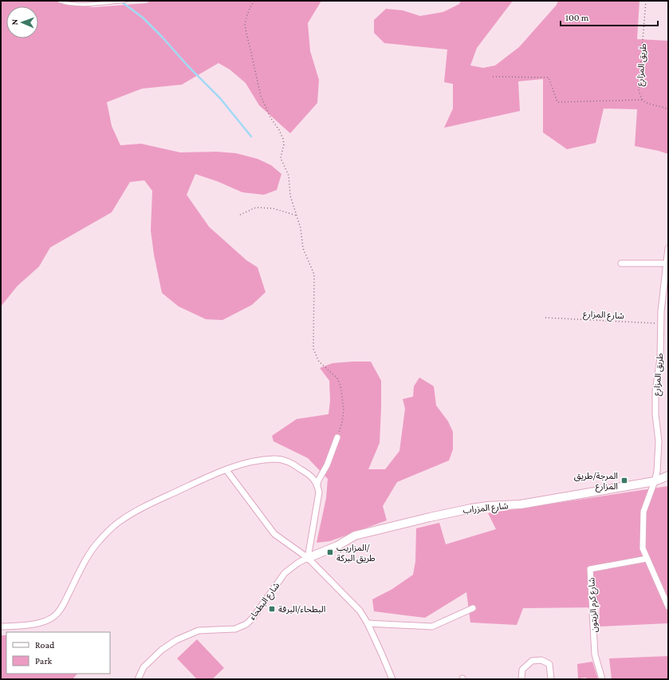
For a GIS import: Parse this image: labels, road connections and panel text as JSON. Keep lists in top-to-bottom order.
{
  "streets": {
    "street": [
      "طريق المزارع",
      "شارع المزراب",
      "شارع البطحاء",
      "شارع كرم الزيتون"
    ],
    "path": ["شارع المزارع"]
  },
  "crossings": [
    ["طريق المزارع", "شارع المزارع"],
    ["طريق المزارع", "شارع المزراب"],
    ["طريق المزارع", "شارع كرم الزيتون"],
    ["شارع المزراب", "شارع البطحاء"]
  ],
  "places": {
    "transit": ["المرجة/طريق المزارع", "المزاريب/ طريق البركة", "البطحاء/البرقة"]
  },
  "legend": ["Road", "Park"],
  "scale_bar": "100 m",
  "north": "left"
}
